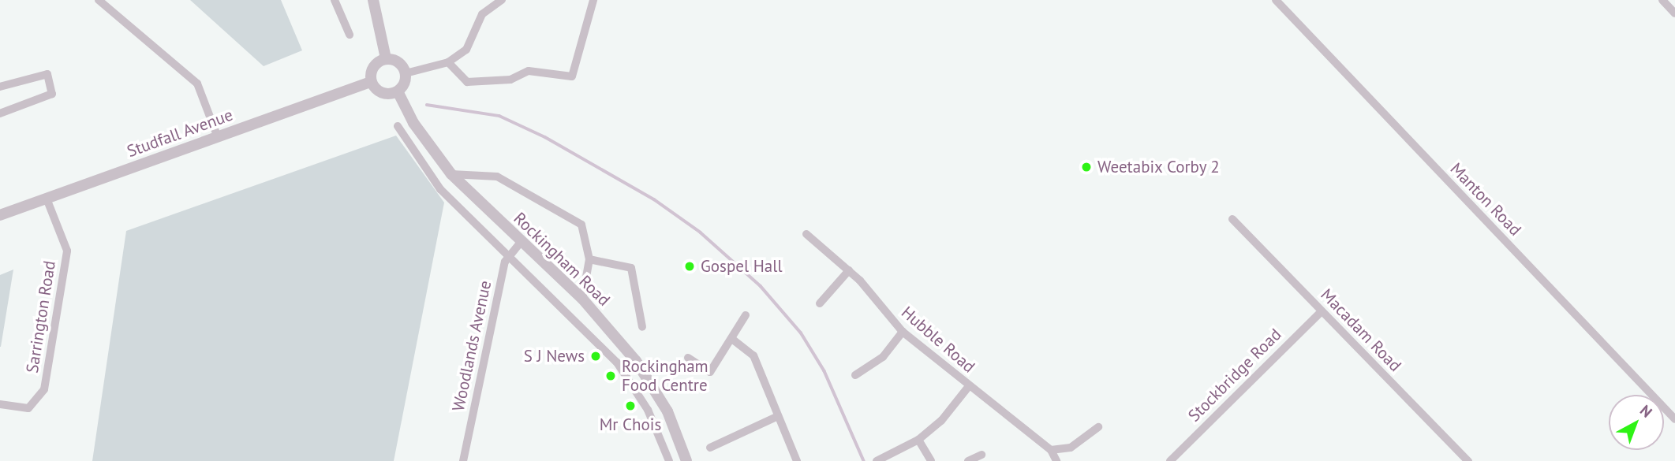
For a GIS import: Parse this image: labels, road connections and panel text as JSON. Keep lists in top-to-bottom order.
{
  "streets": {
    "street": [
      "Studfall Avenue",
      "Manton Road",
      "Rockingham Road",
      "Sarrington Road",
      "Macadam Road",
      "Hubble Road",
      "Woodlands Avenue",
      "Stockbridge Road"
    ]
  },
  "crossings": [
    ["Studfall Avenue", "Rockingham Road"],
    ["Studfall Avenue", "Sarrington Road"],
    ["Macadam Road", "Stockbridge Road"]
  ],
  "places": [
    "Weetabix Corby 2",
    "Gospel Hall",
    "S J News",
    "Rockingham Food Centre",
    "Mr Chois"
  ],
  "north": "top right"
}
